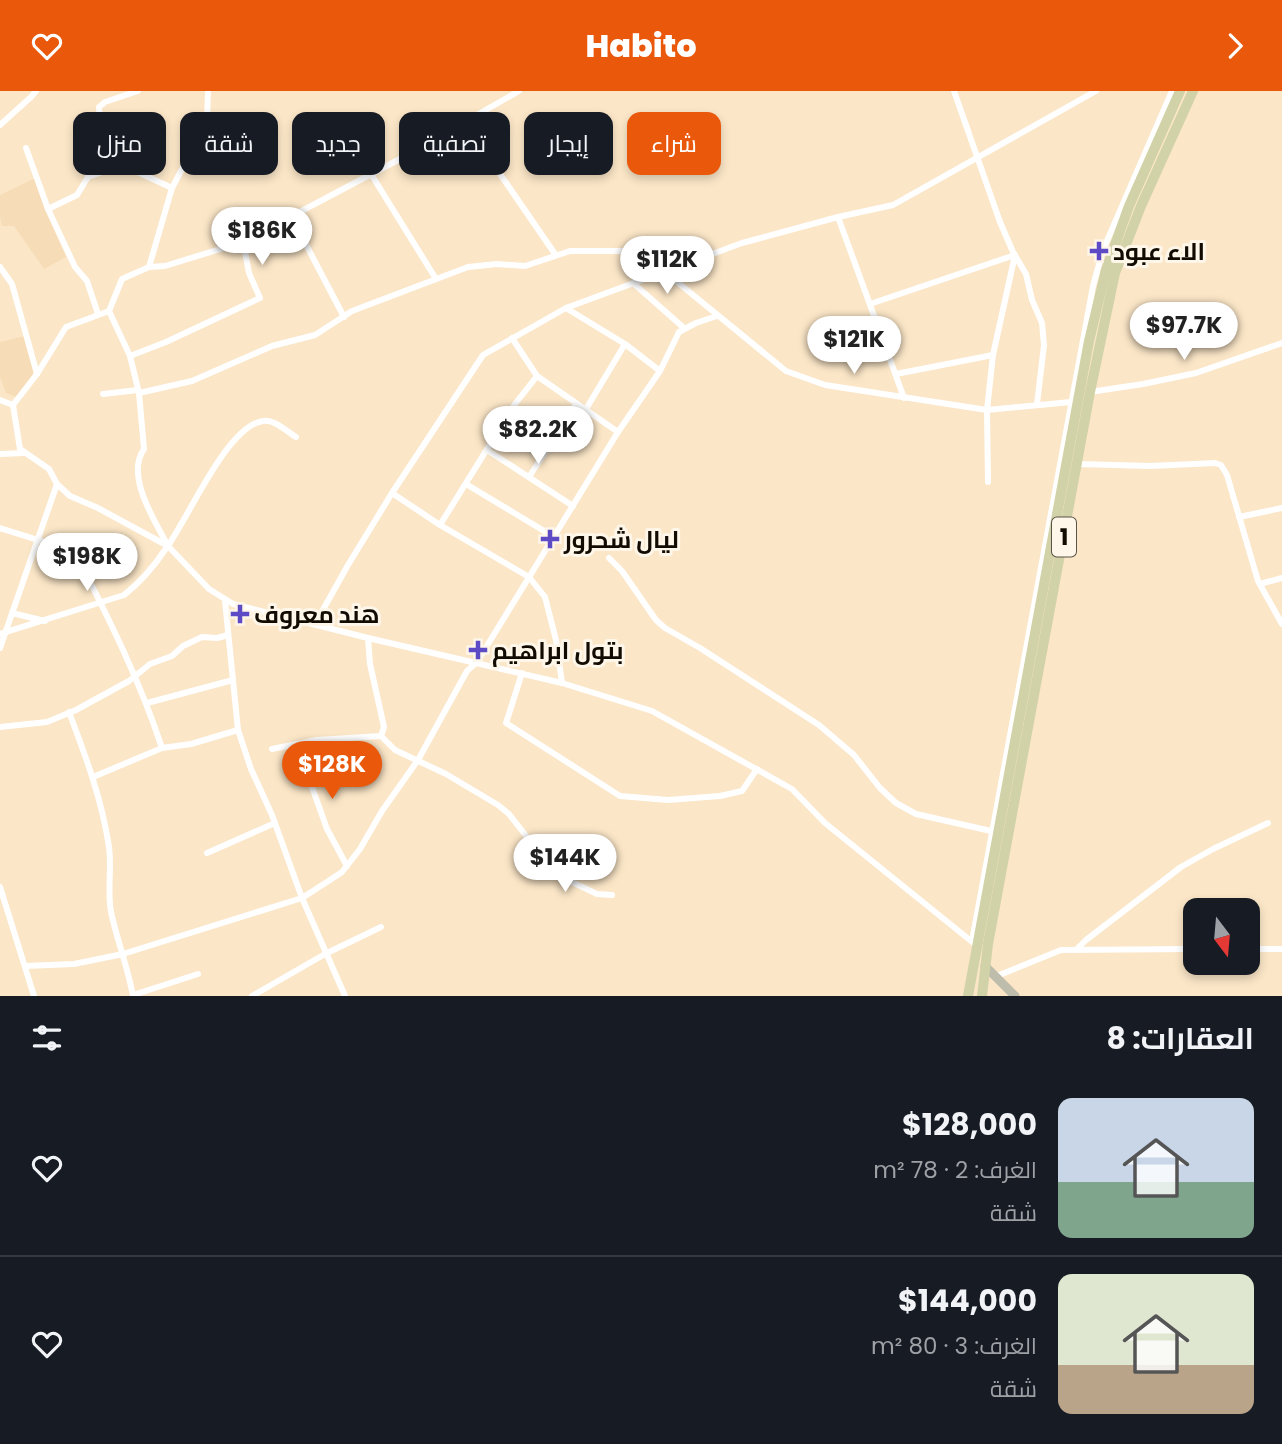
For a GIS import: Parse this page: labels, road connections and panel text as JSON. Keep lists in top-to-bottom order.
{
  "streets": {
    "main road": ["1"]
  },
  "places": {
    "health": [
      "الاء عبود",
      "ليال شحرور",
      "هند معروف",
      "بتول ابراهيم"
    ]
  },
  "north": "bottom",
  "page": {
    "header": "Habito",
    "chip": [
      "شراء",
      "إيجار",
      "تصفية",
      "جديد",
      "شقة",
      "منزل"
    ],
    "price": [
      "$186K",
      "$112K",
      "$97.7K",
      "$121K",
      "$82.2K",
      "$198K",
      "$128K",
      "$144K"
    ],
    "heading": "العقارات: 8",
    "list": [
      {
        "name": "$128,000",
        "note": "الغرف: 2 · 78 m² · شقة"
      },
      {
        "name": "$144,000",
        "note": "الغرف: 3 · 80 m² · شقة"
      }
    ]
  }
}
